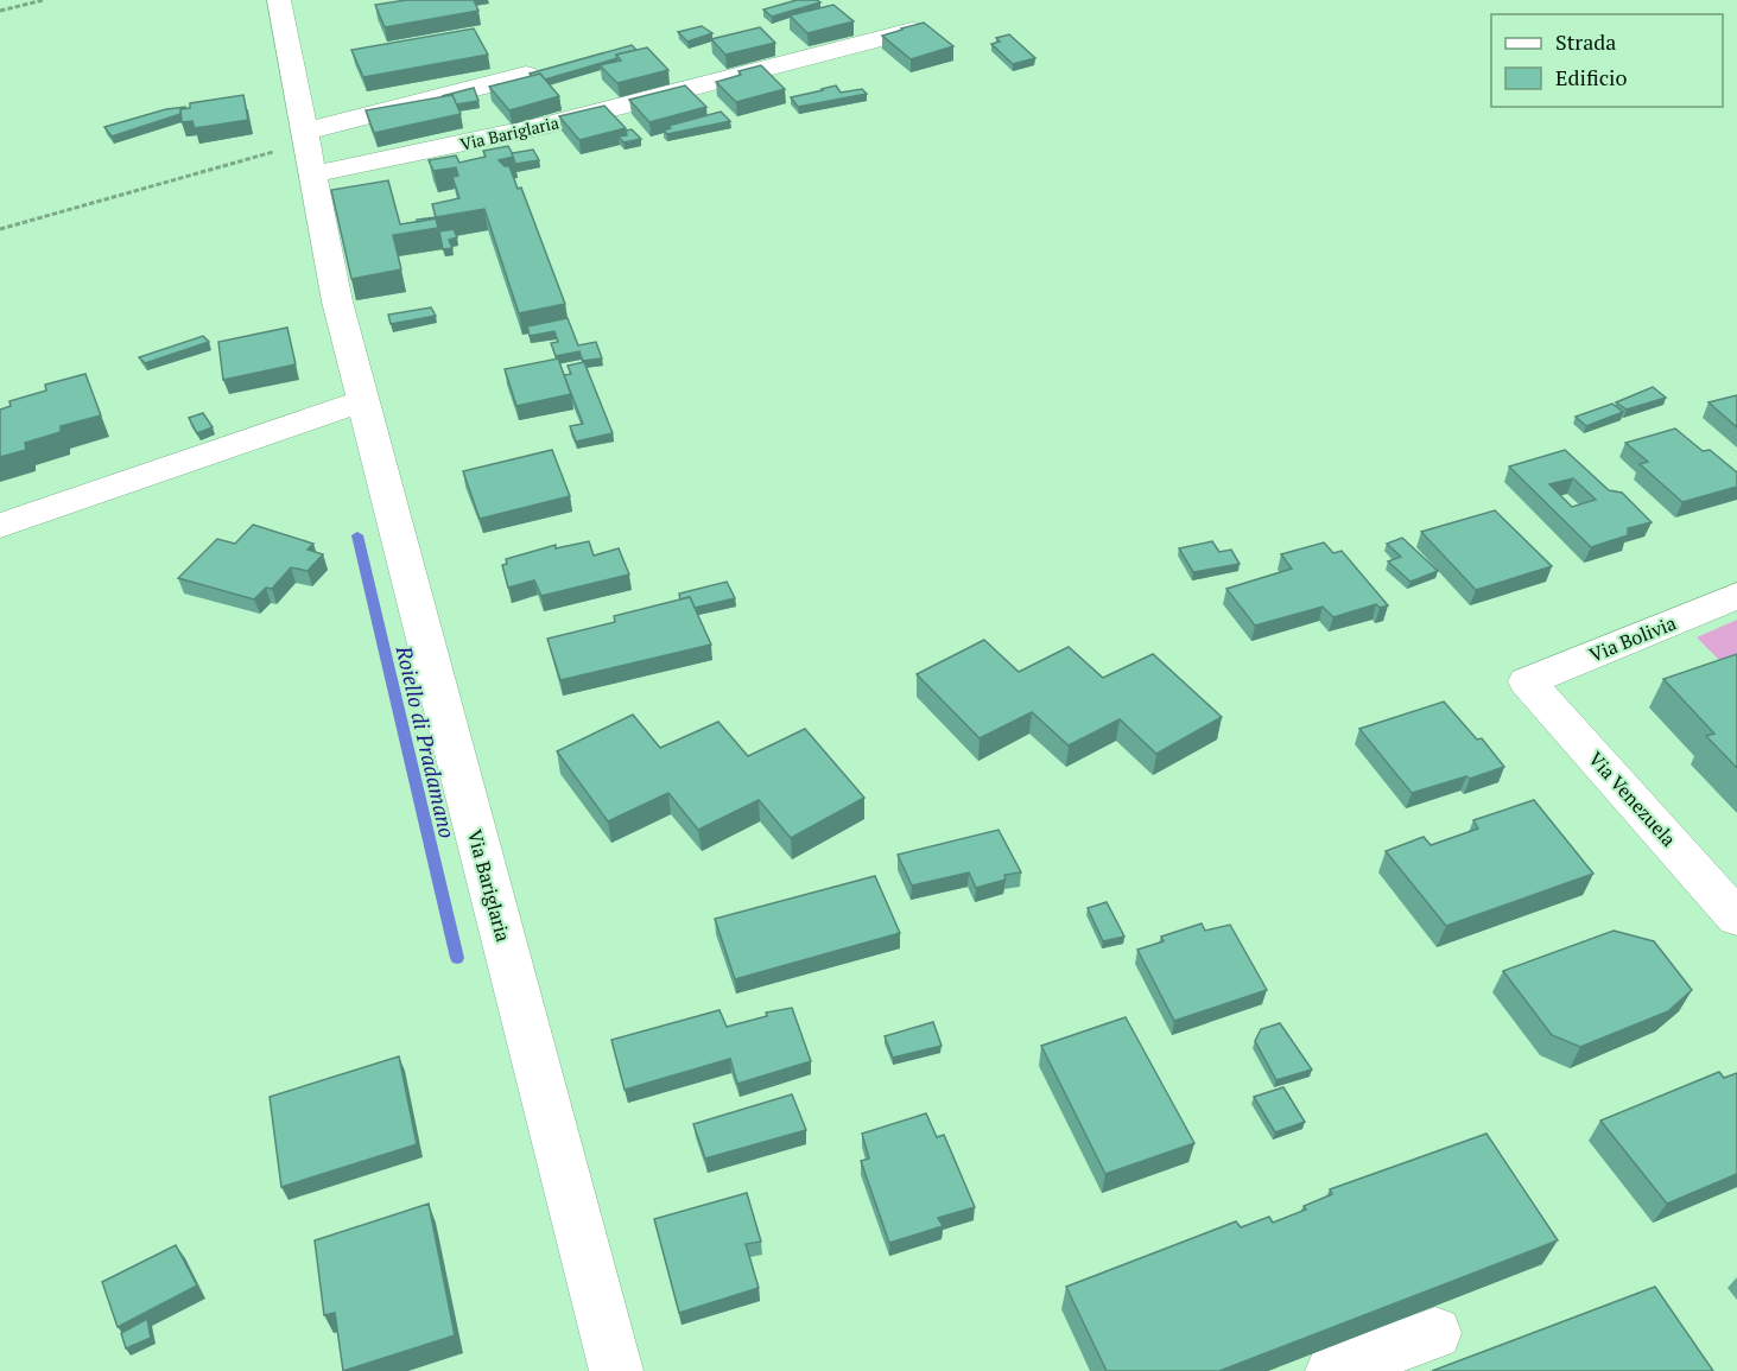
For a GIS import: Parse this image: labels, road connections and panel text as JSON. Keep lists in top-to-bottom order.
{
  "streets": {
    "street": ["Via Bariglaria", "Via Bolivia", "Via Venezuela"]
  },
  "crossings": [
    ["Via Bolivia", "Via Venezuela"]
  ],
  "water": ["Roiello di Pradamano"],
  "legend": ["Strada", "Edificio"]
}
